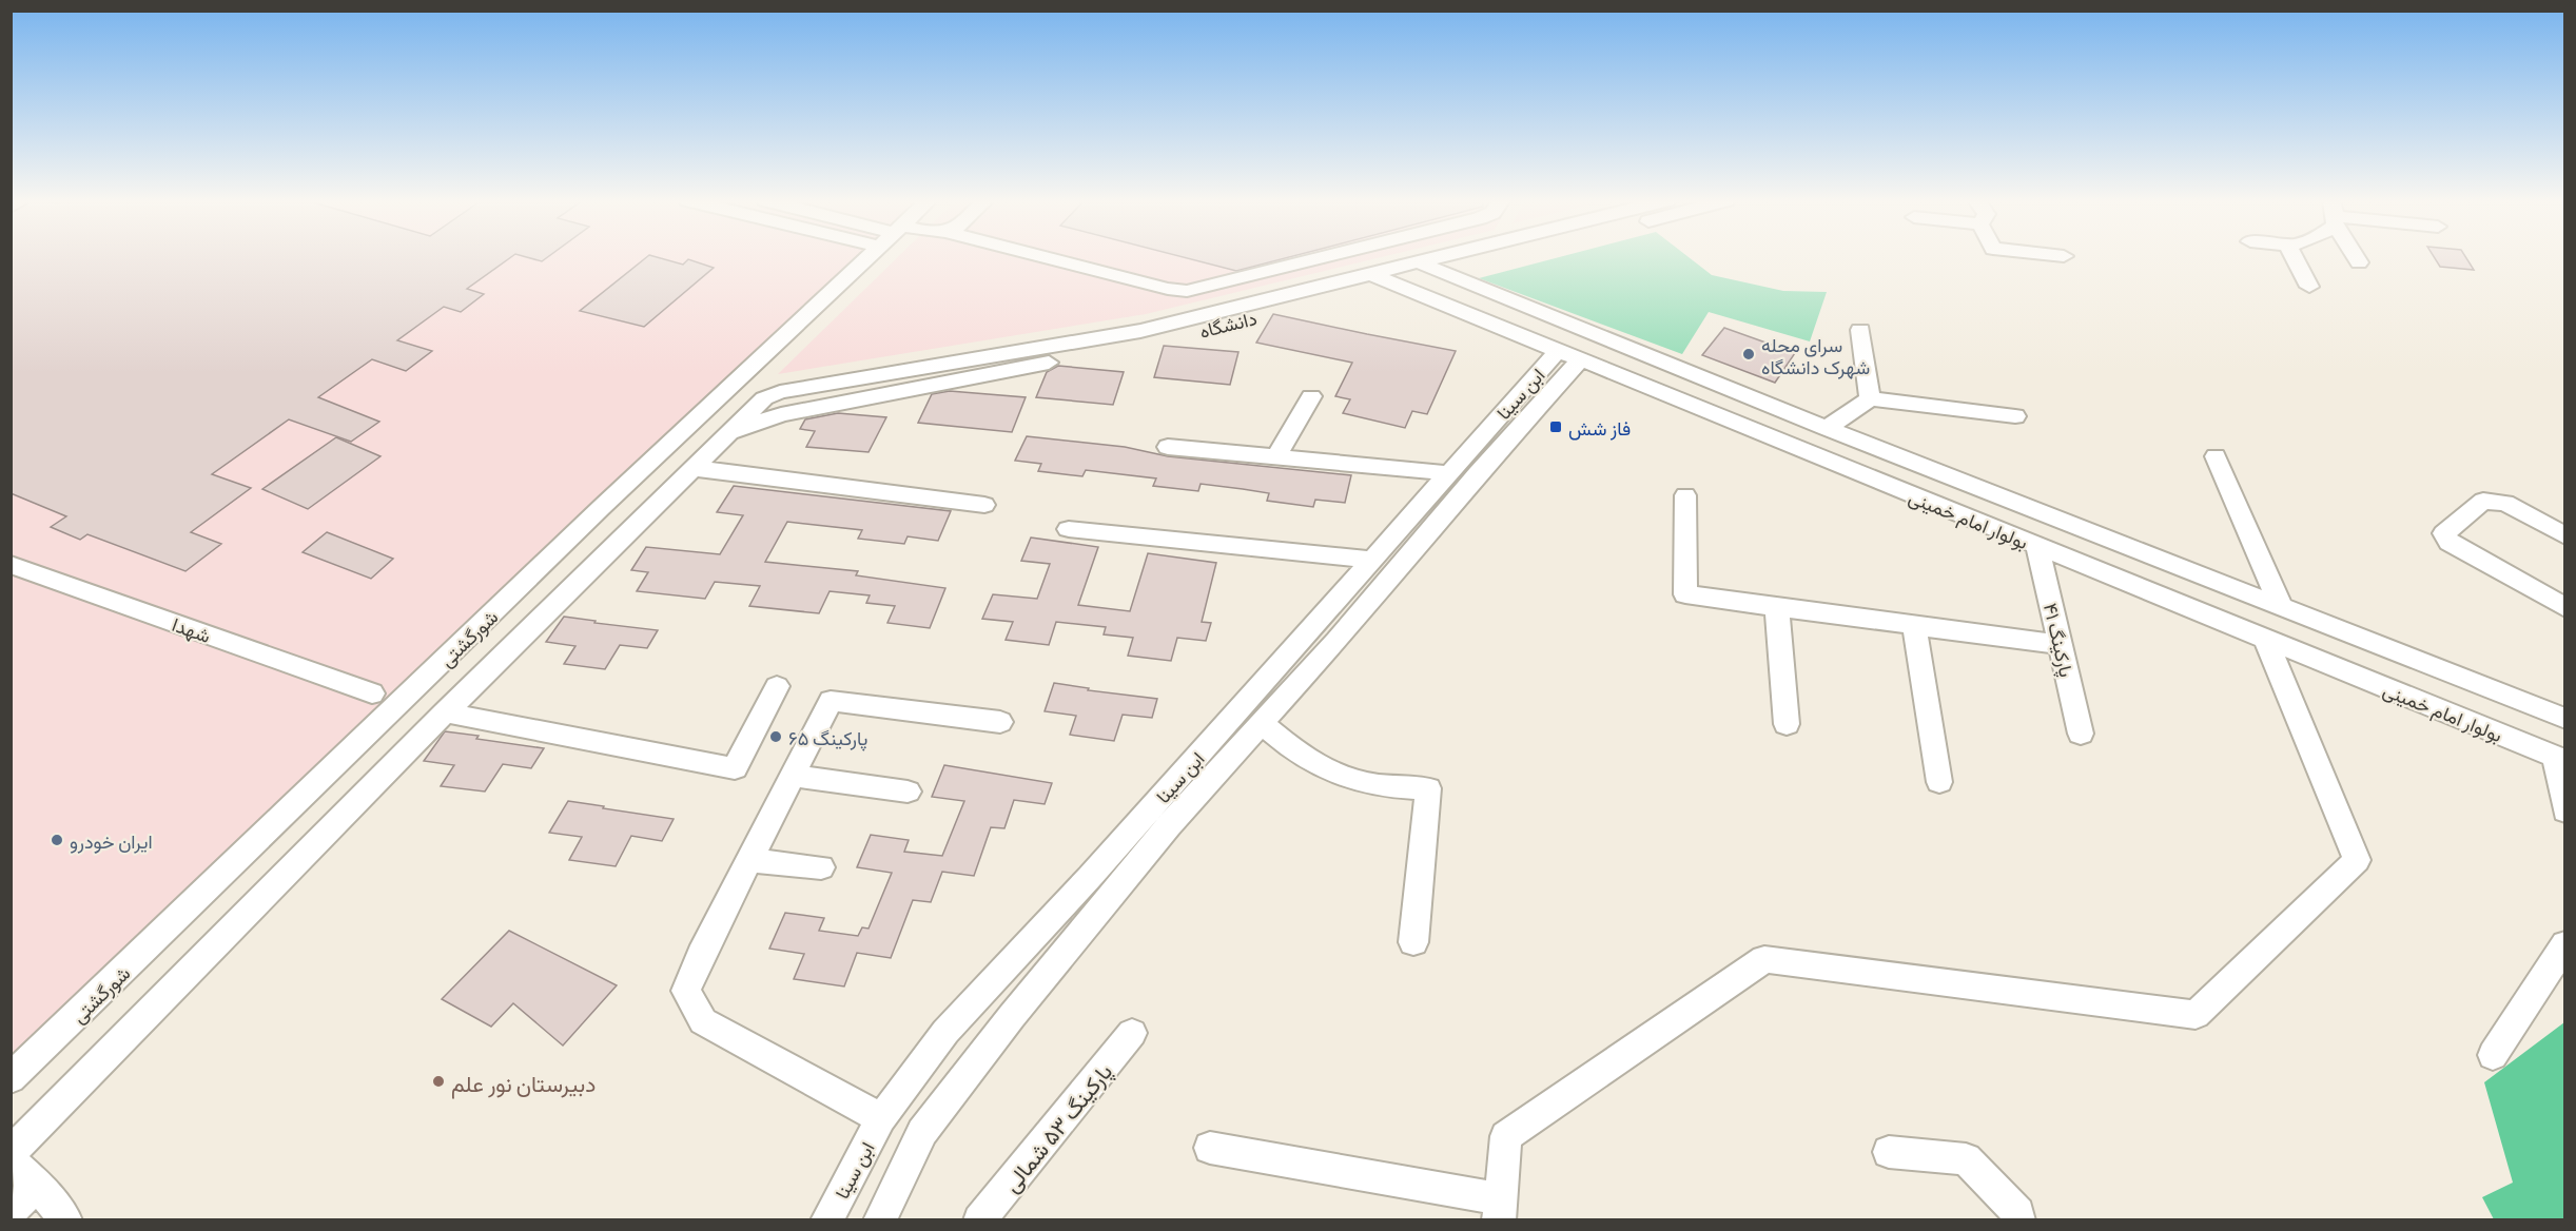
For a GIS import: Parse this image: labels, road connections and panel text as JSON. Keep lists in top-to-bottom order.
{
  "streets": {
    "street": [
      "دانشگاه",
      "ابن سینا",
      "بولوار امام خمینی",
      "شهدا",
      "شورگشتی",
      "پارکینگ ۴۱",
      "پارکینگ ۵۳ شمالی"
    ]
  },
  "crossings": [
    ["دانشگاه", "بولوار امام خمینی"],
    ["ابن سینا", "بولوار امام خمینی"],
    ["بولوار امام خمینی", "پارکینگ ۴۱"]
  ],
  "places": {
    "other": [
      "سرای محله شهرک دانشگاه",
      "پارکینگ ۶۵",
      "ایران خودرو",
      "دبیرستان نور علم"
    ],
    "transit": ["فاز شش"]
  }
}
